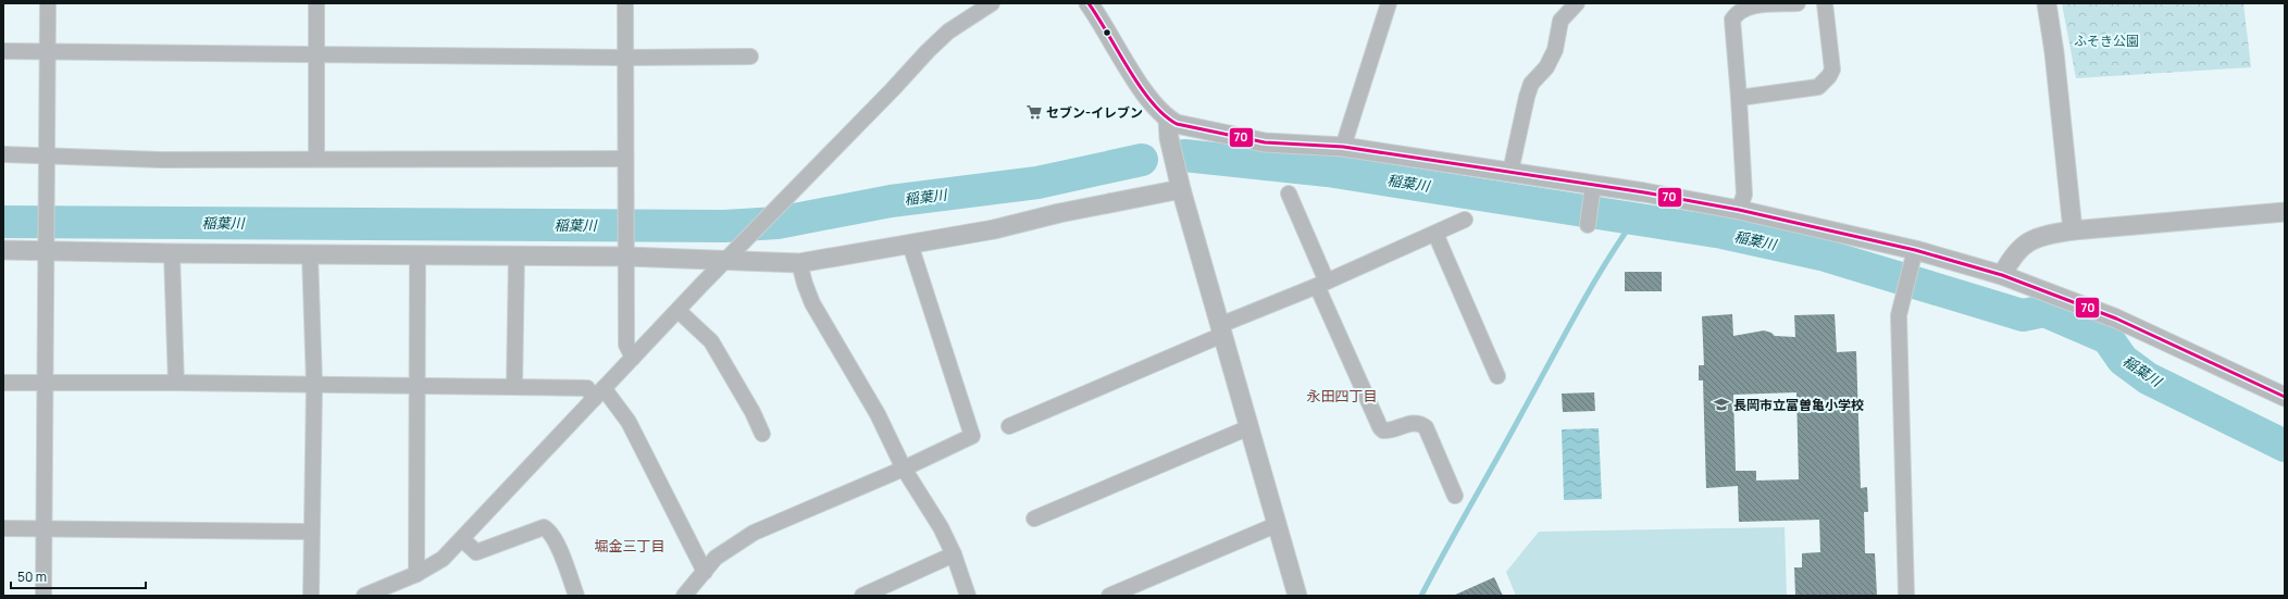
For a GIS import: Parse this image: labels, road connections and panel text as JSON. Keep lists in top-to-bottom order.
{
  "districts": ["永田四丁目", "堀金三丁目"],
  "water": ["稲葉川"],
  "parks": ["ふそき公園"],
  "places": {
    "supermarket": ["セブン-イレブン"],
    "school or university": ["長岡市立富曽亀小学校"]
  },
  "lines": ["transit line 70"],
  "scale_bar": "50 m"
}
